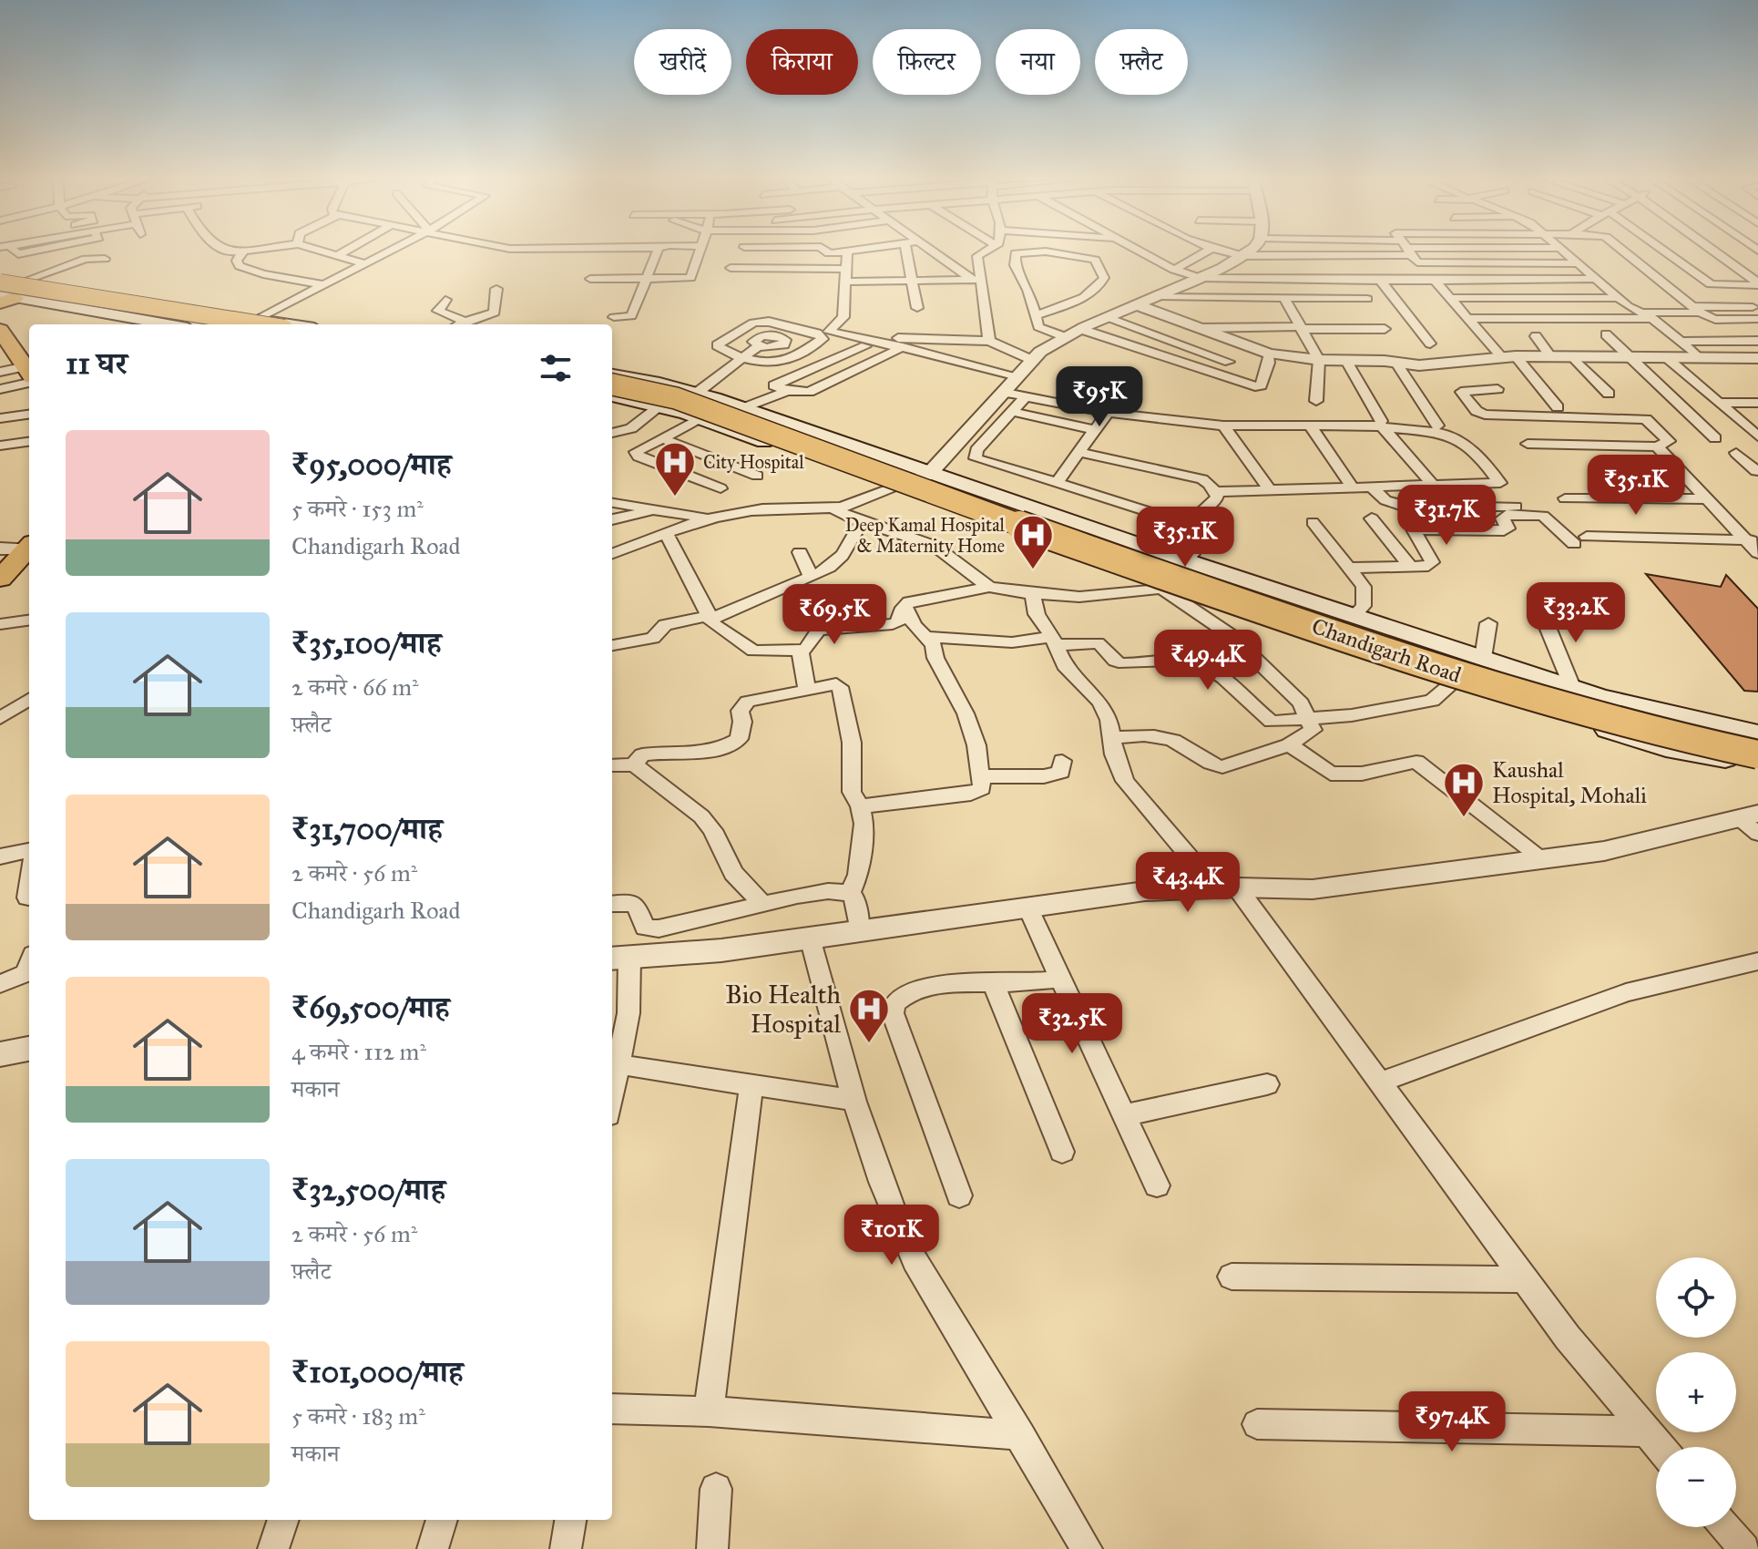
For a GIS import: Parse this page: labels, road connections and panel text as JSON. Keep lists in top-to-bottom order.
{
  "streets": {
    "highway": ["Chandigarh Road"]
  },
  "places": {
    "hospital": [
      "City Hospital",
      "Deep Kamal Hospital & Maternity Home",
      "Kaushal Hospital, Mohali",
      "Bio Health Hospital"
    ]
  },
  "page": {
    "chip": [
      "खरीदें",
      "किराया",
      "फ़िल्टर",
      "नया",
      "फ़्लैट"
    ],
    "heading": "11 घर",
    "price": [
      "₹95K",
      "₹35.1K",
      "₹31.7K",
      "₹35.1K",
      "₹33.2K",
      "₹69.5K",
      "₹49.4K",
      "₹43.4K",
      "₹32.5K",
      "₹101K",
      "₹97.4K"
    ],
    "list": [
      {
        "name": "₹95,000/माह",
        "note": "5 कमरे · 153 m² · Chandigarh Road"
      },
      {
        "name": "₹35,100/माह",
        "note": "2 कमरे · 66 m² · फ़्लैट"
      },
      {
        "name": "₹31,700/माह",
        "note": "2 कमरे · 56 m² · Chandigarh Road"
      },
      {
        "name": "₹69,500/माह",
        "note": "4 कमरे · 112 m² · मकान"
      },
      {
        "name": "₹32,500/माह",
        "note": "2 कमरे · 56 m² · फ़्लैट"
      },
      {
        "name": "₹101,000/माह",
        "note": "5 कमरे · 183 m² · मकान"
      }
    ],
    "map_buttons": ["+", "−"]
  }
}
